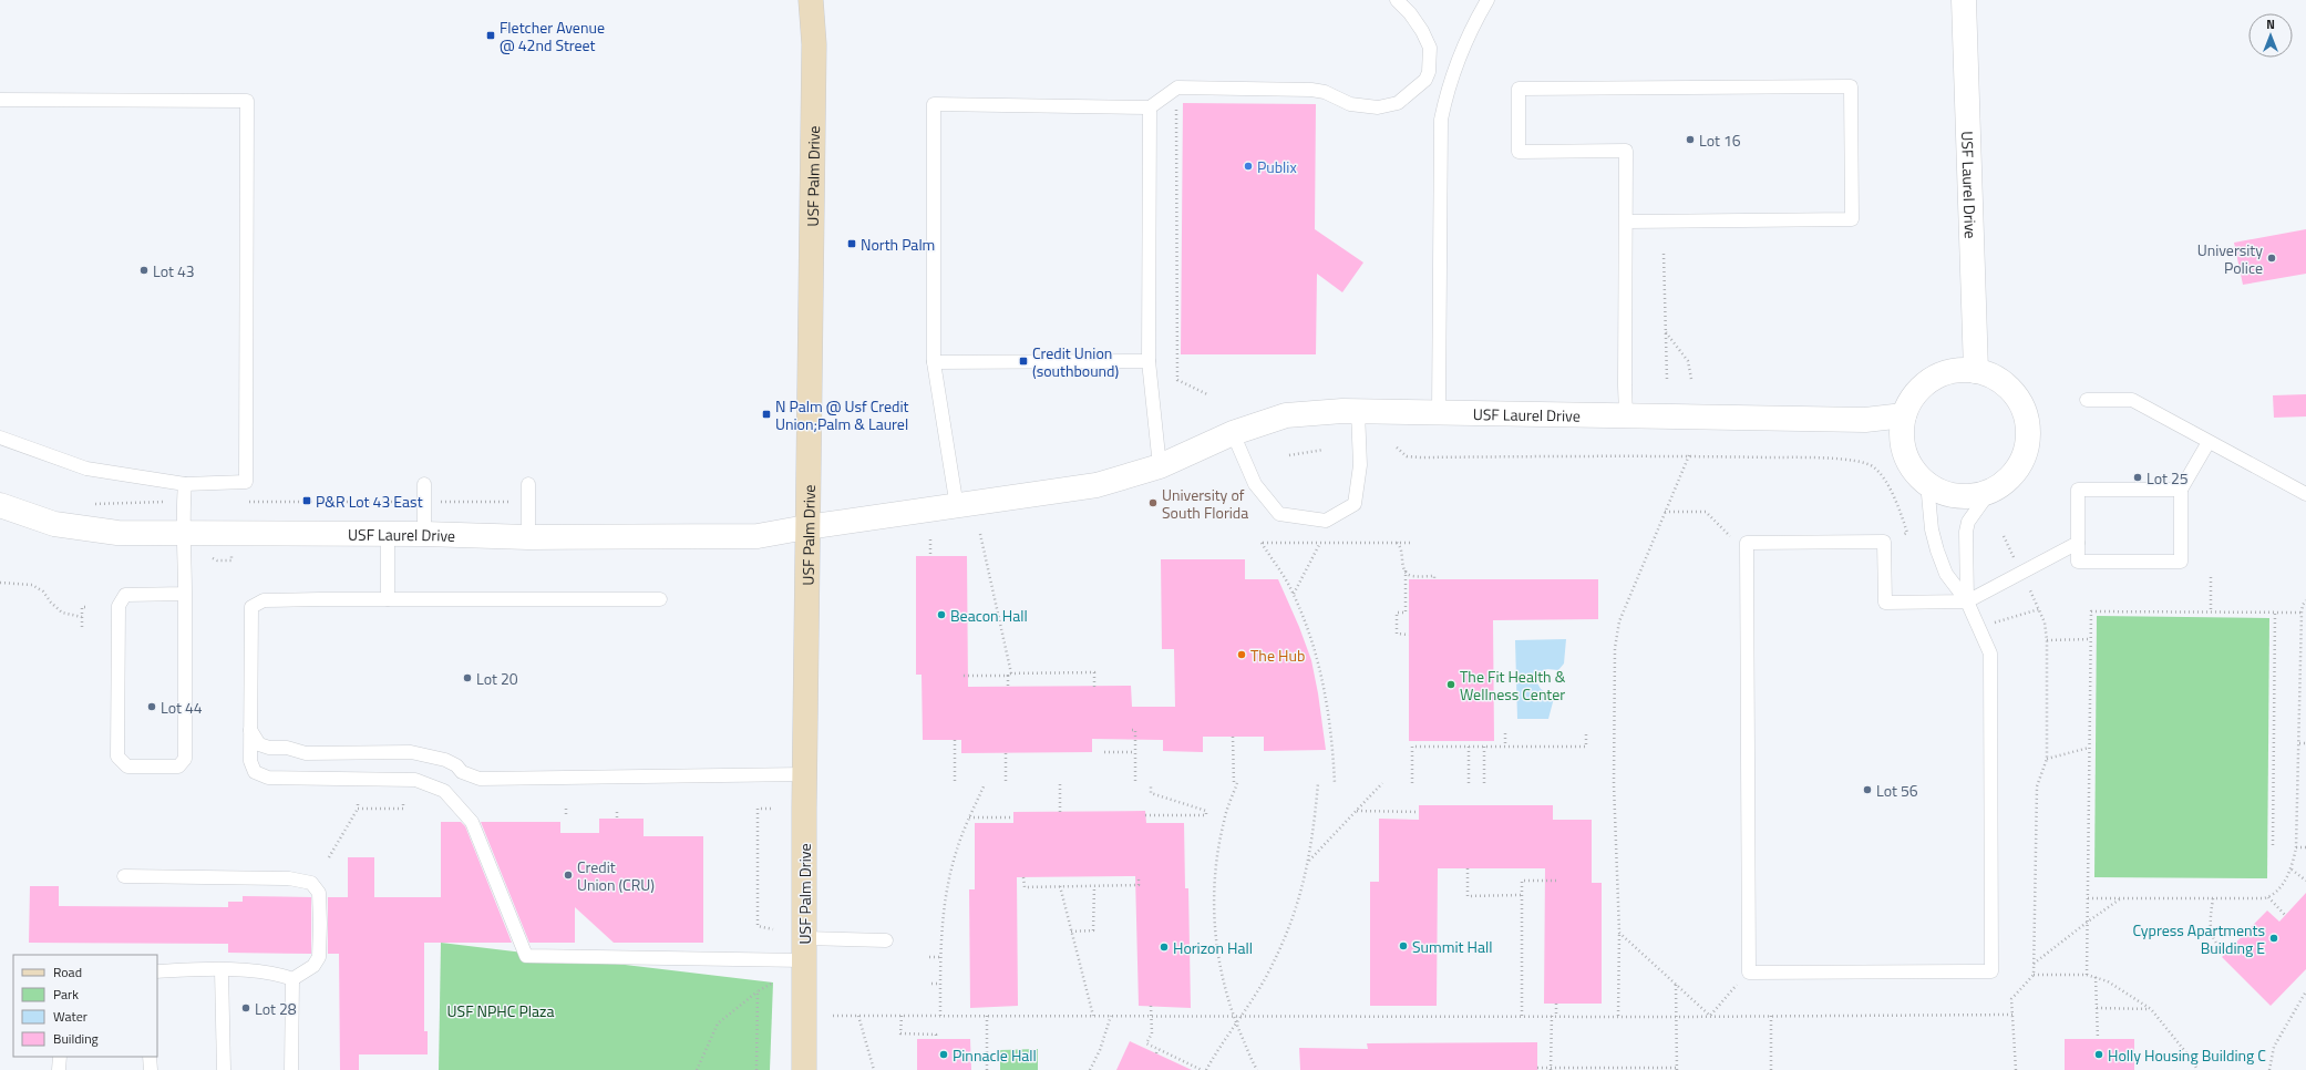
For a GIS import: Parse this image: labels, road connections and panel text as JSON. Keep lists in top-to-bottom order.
{
  "streets": {
    "street": ["USF Palm Drive", "USF Laurel Drive"]
  },
  "crossings": [
    ["USF Palm Drive", "USF Laurel Drive"]
  ],
  "parks": ["USF NPHC Plaza"],
  "places": {
    "transit": [
      "Fletcher Avenue @ 42nd Street",
      "North Palm",
      "Credit Union (southbound)",
      "N Palm @ Usf Credit Union;Palm & Laurel",
      "P&R Lot 43 East"
    ],
    "other": [
      "Lot 16",
      "Publix",
      "University Police",
      "Lot 43",
      "Lot 25",
      "University of South Florida",
      "Beacon Hall",
      "The Hub",
      "Lot 20",
      "The Fit Health & Wellness Center",
      "Lot 44",
      "Lot 56",
      "Credit Union (CRU)",
      "Cypress Apartments Building E",
      "Summit Hall",
      "Horizon Hall",
      "Lot 28",
      "Pinnacle Hall",
      "Holly Housing Building C"
    ]
  },
  "legend": [
    "Road",
    "Park",
    "Water",
    "Building"
  ],
  "north": "top"
}
